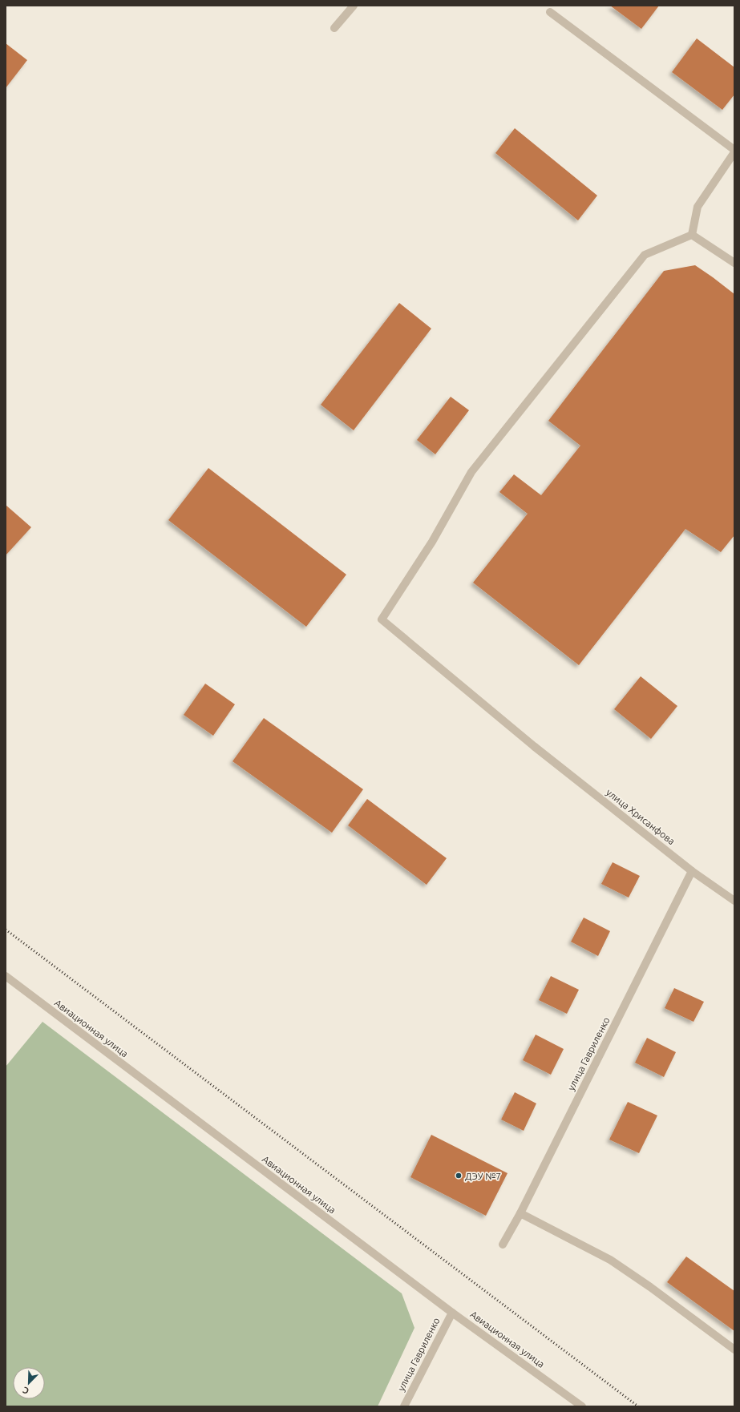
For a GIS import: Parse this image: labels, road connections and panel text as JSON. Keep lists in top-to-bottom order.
{
  "streets": {
    "street": ["улица Хрисанфова", "Авиационная улица", "улица Гавриленко"]
  },
  "crossings": [
    ["улица Хрисанфова", "улица Гавриленко"],
    ["Авиационная улица", "улица Гавриленко"]
  ],
  "places": ["ДЭУ №7"],
  "north": "bottom left"
}
